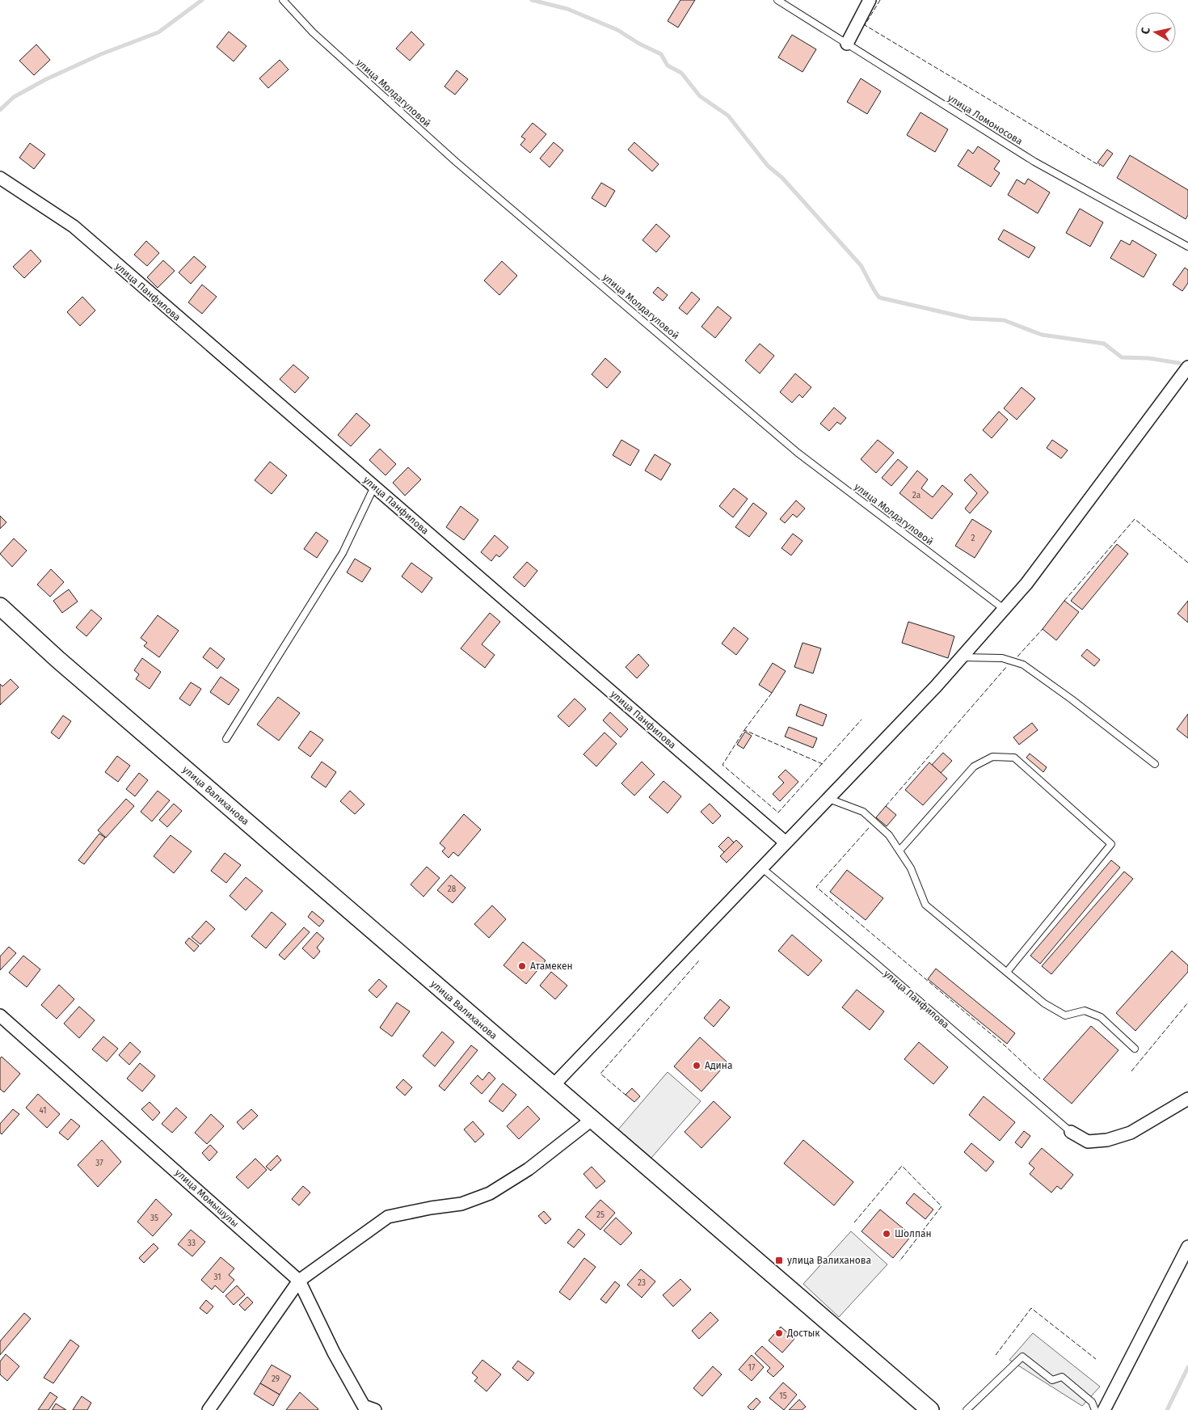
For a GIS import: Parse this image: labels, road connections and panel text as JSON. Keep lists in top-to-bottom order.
{
  "streets": {
    "main road": ["улица Валиханова"],
    "street": ["улица Панфилова", "улица Момышулы"],
    "lane": ["улица Молдагуловой", "улица Ломоносова"]
  },
  "places": {
    "other": [
      "Атамекен",
      "Адина",
      "Шолпан",
      "Достык"
    ],
    "transit": ["улица Валиханова"]
  },
  "house_numbers": [
    "2а",
    "2",
    "28",
    "41",
    "37",
    "25",
    "35",
    "33",
    "31",
    "23",
    "17",
    "29",
    "15"
  ],
  "north": "left"
}
